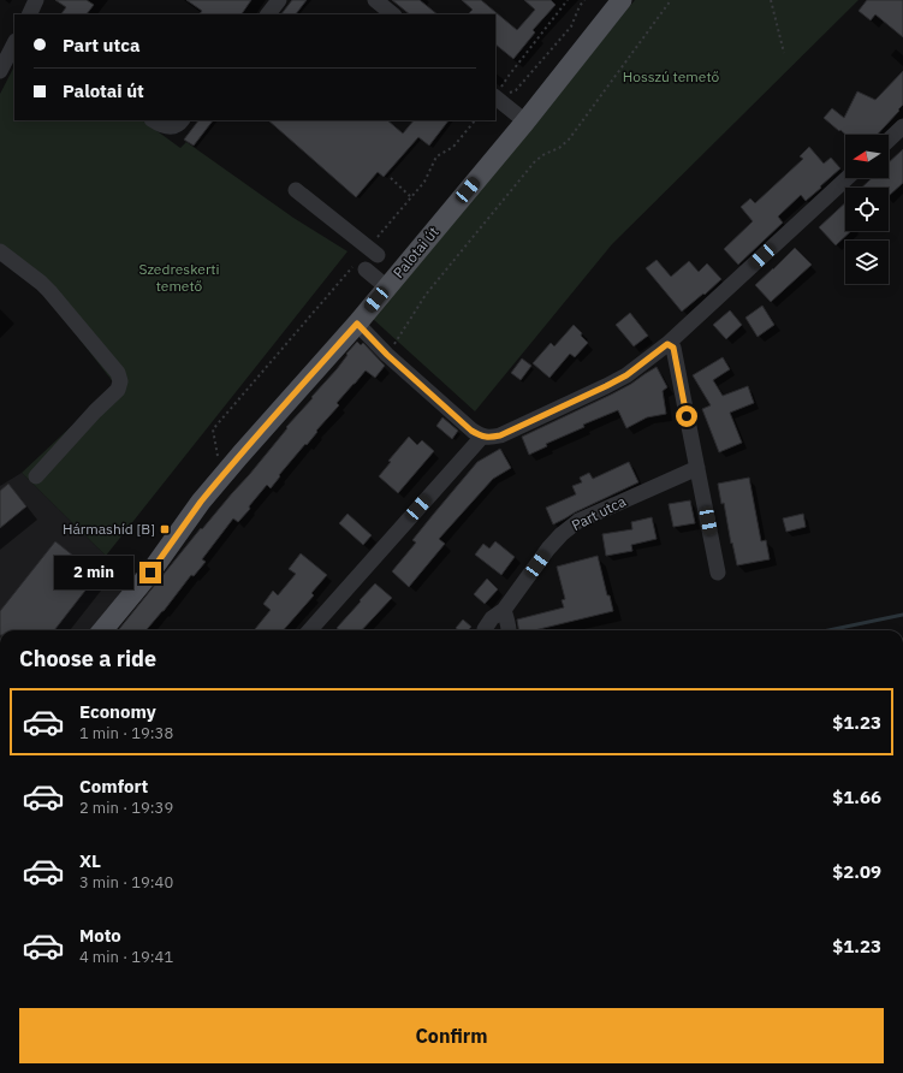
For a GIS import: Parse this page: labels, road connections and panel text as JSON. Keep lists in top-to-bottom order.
{
  "streets": {
    "main road": ["Palotai út"],
    "street": ["Part utca"]
  },
  "parks": ["Hosszú temető", "Szedreskerti temető"],
  "places": {
    "transit": ["Hármashíd [B]"]
  },
  "north": "left",
  "page": {
    "banner": ["Part utca", "Palotai út"],
    "bubble": "2 min",
    "heading": "Choose a ride",
    "list": [
      {
        "name": "Economy",
        "note": "1 min · 19:38",
        "value": "$1.23"
      },
      {
        "name": "Comfort",
        "note": "2 min · 19:39",
        "value": "$1.66"
      },
      {
        "name": "XL",
        "note": "3 min · 19:40",
        "value": "$2.09"
      },
      {
        "name": "Moto",
        "note": "4 min · 19:41",
        "value": "$1.23"
      }
    ],
    "buttons": "Confirm"
  }
}
